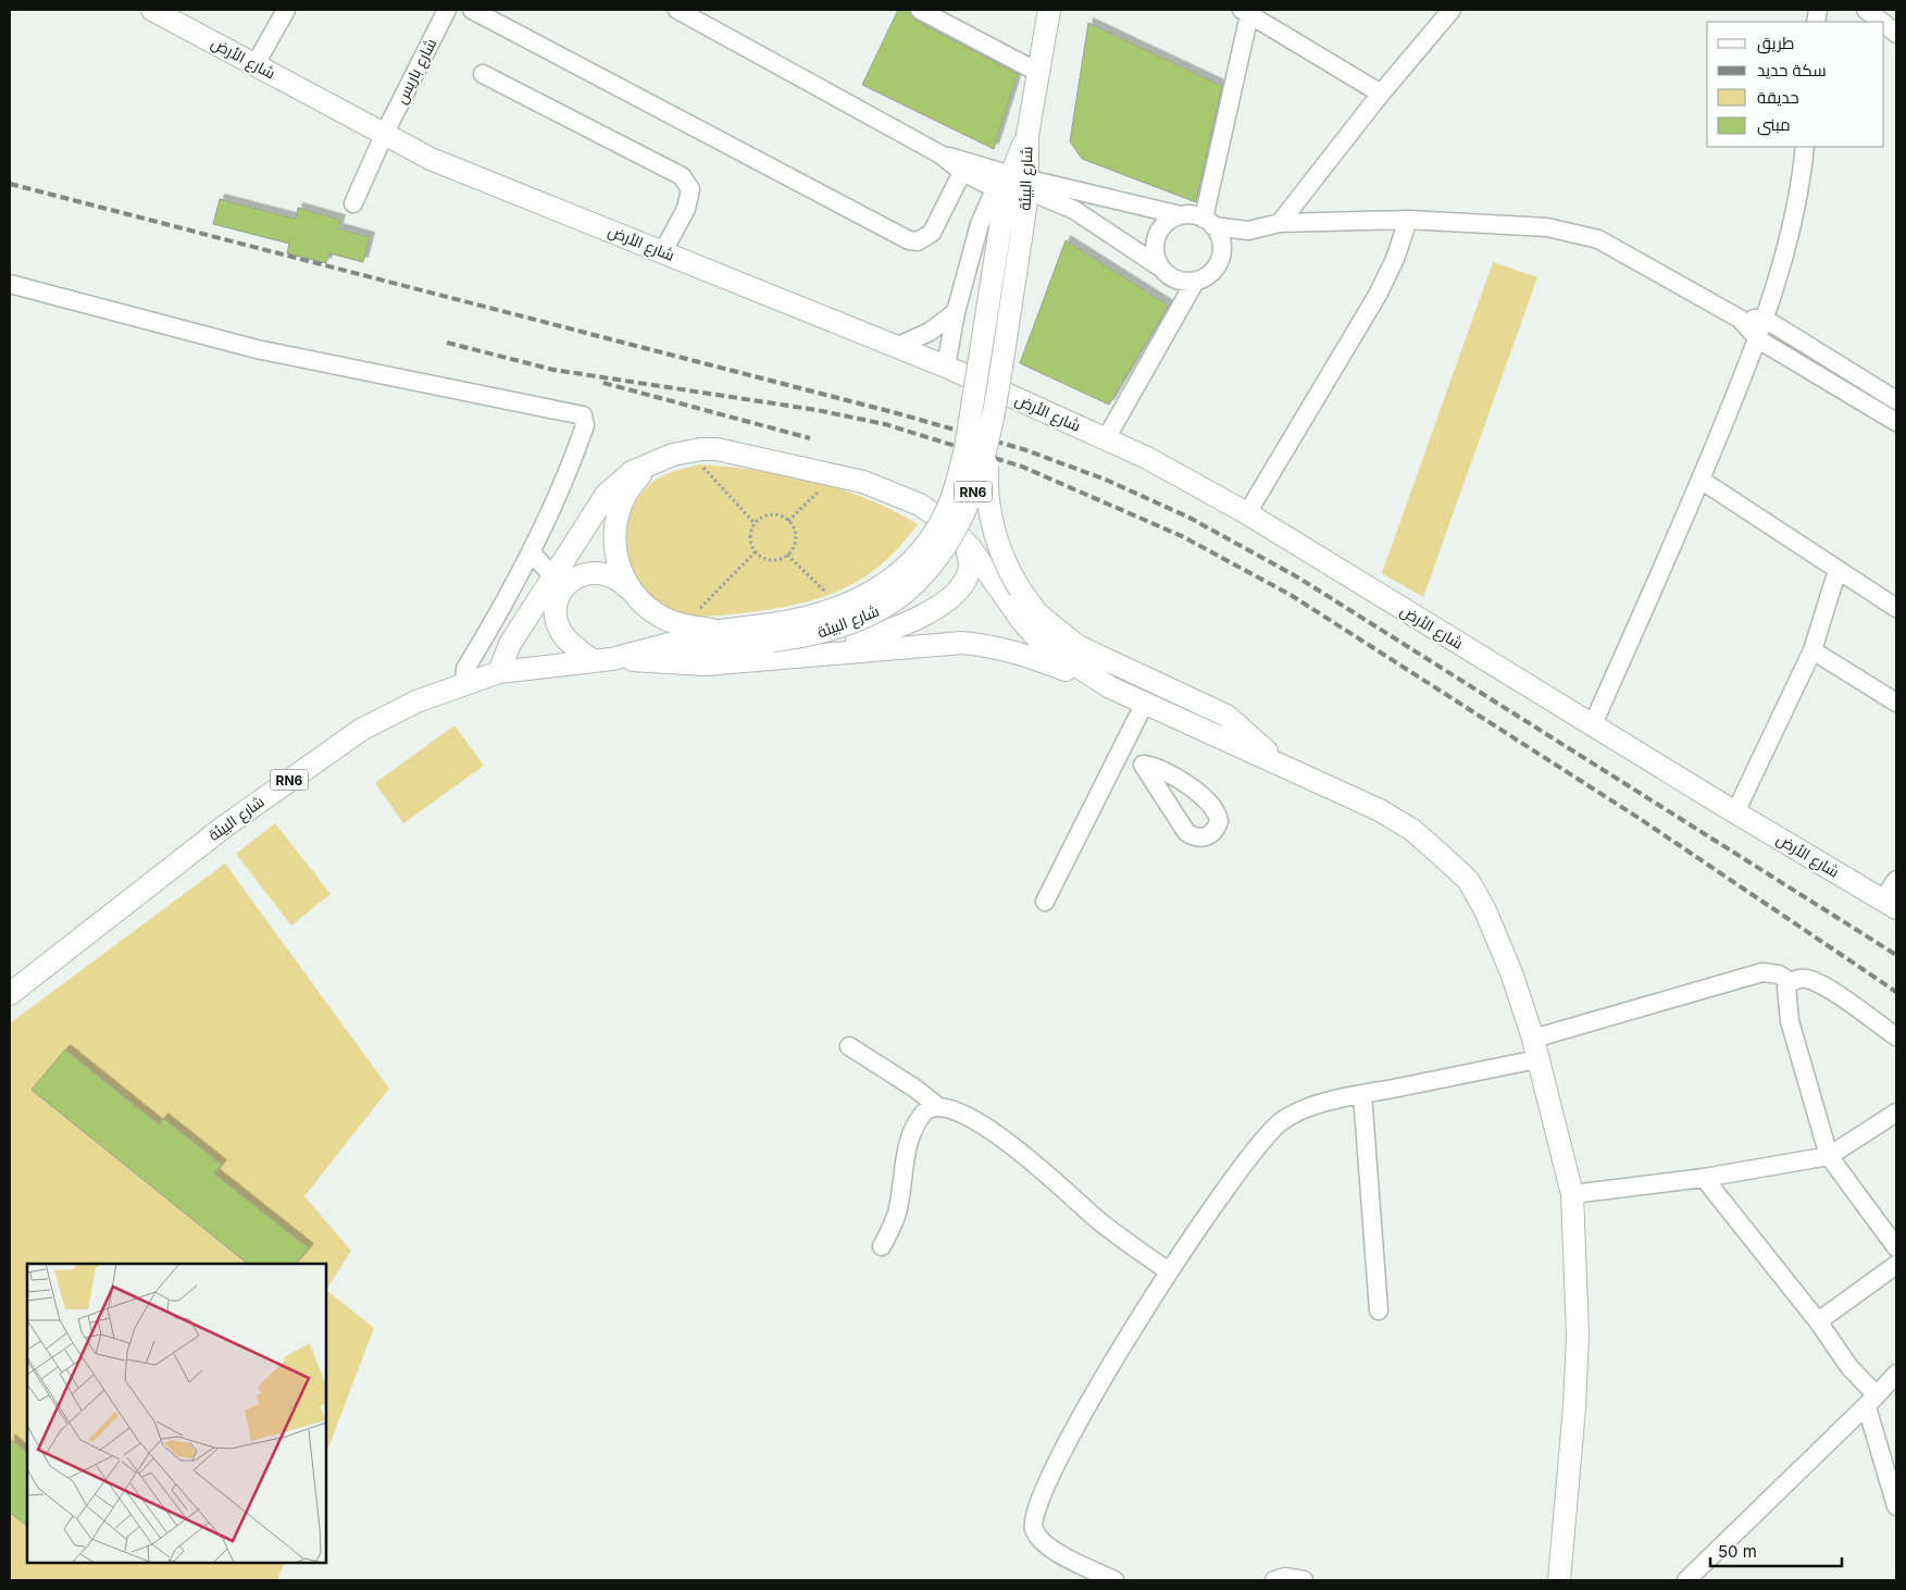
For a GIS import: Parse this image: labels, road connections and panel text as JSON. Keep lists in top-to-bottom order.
{
  "streets": {
    "main road": ["شارع الأرض", "شارع البيئة", "RN6"],
    "street": ["شارع باريس"]
  },
  "crossings": [
    ["شارع الأرض", "شارع باريس"],
    ["شارع البيئة", "RN6"]
  ],
  "legend": [
    "طريق",
    "سكة حديد",
    "حديقة",
    "مبنى"
  ],
  "scale_bar": "50 m"
}
